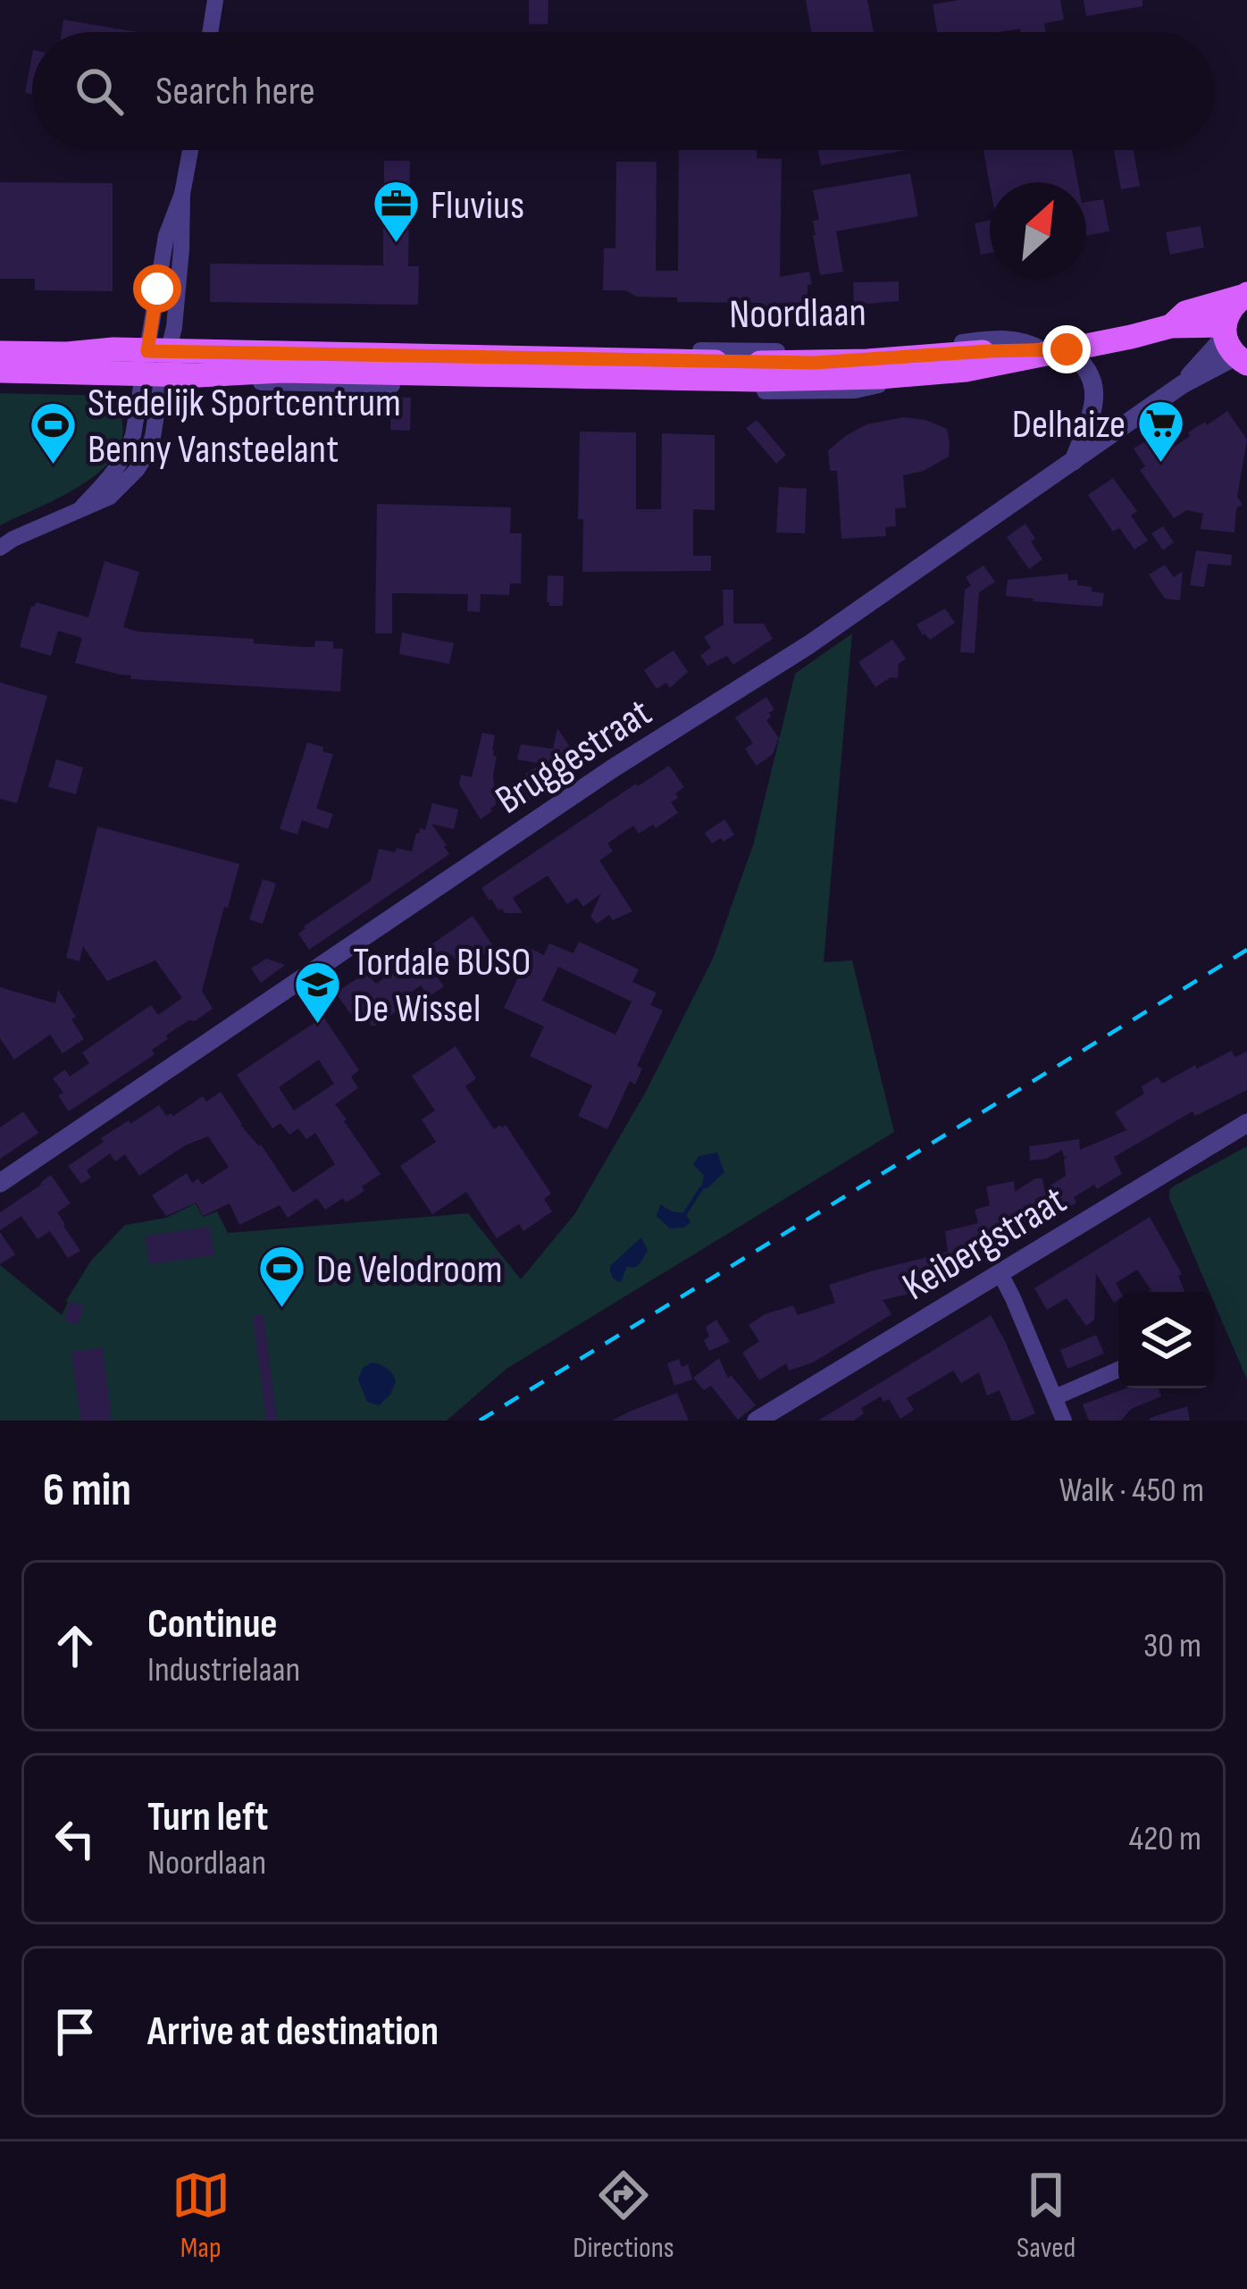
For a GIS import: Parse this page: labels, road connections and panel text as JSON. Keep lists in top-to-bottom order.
{
  "streets": {
    "main road": ["Noordlaan"],
    "street": ["Bruggestraat", "Keibergstraat"]
  },
  "crossings": [
    ["Noordlaan", "Bruggestraat"]
  ],
  "places": {
    "office": ["Fluvius"],
    "supermarket": ["Delhaize"],
    "sports": ["Stedelijk Sportcentrum Benny Vansteelant", "De Velodroom"],
    "school or university": ["Tordale BUSO De Wissel"]
  },
  "north": "top right",
  "page": {
    "search": "Search here",
    "heading": ["6 min", "Walk · 450 m"],
    "list": [
      ["Continue", "Industrielaan", "30 m"],
      ["Turn left", "Noordlaan", "420 m"],
      "Arrive at destination"
    ],
    "nav": ["Map", "Directions", "Saved"]
  }
}
